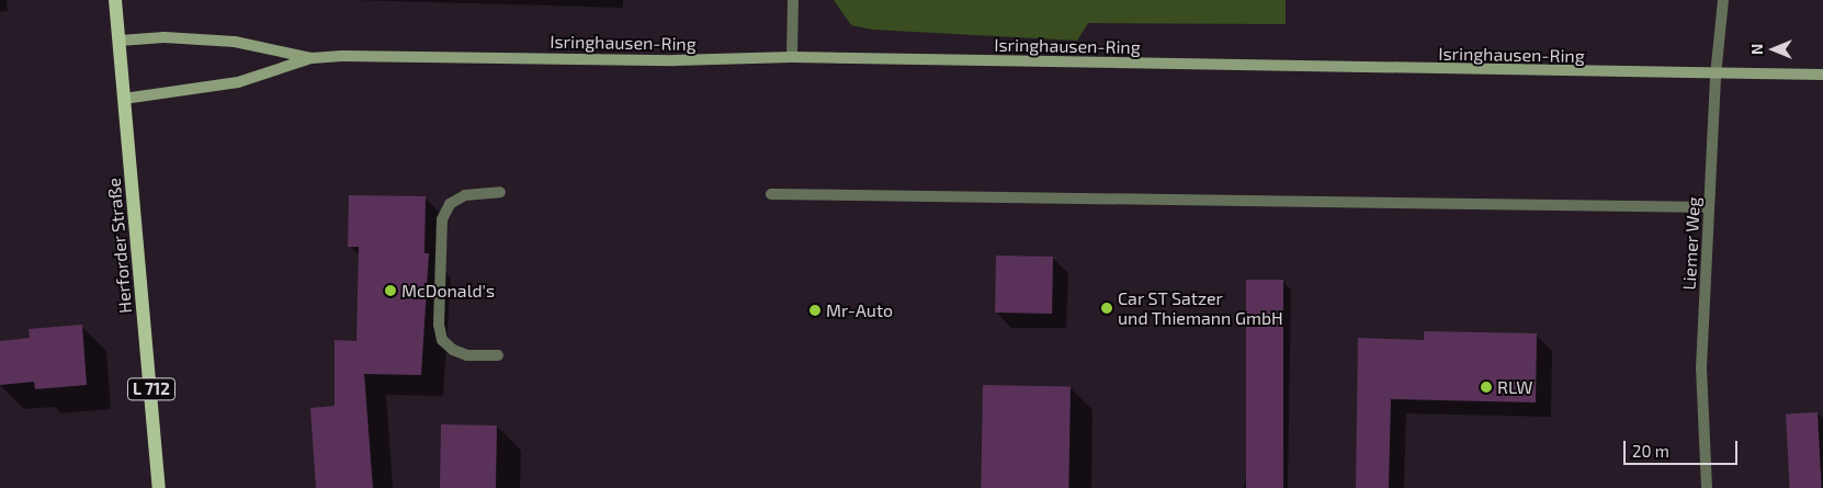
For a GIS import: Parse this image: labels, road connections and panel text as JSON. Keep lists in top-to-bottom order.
{
  "streets": {
    "main road": ["Herforder Straße", "L 712"],
    "street": ["Isringhausen-Ring", "Liemer Weg"]
  },
  "crossings": [
    ["Isringhausen-Ring", "Liemer Weg"],
    ["Isringhausen-Ring", "Herforder Straße"]
  ],
  "places": [
    "McDonald's",
    "Car ST Satzer und Thiemann GmbH",
    "Mr-Auto",
    "RLW"
  ],
  "scale_bar": "20 m",
  "north": "left"
}
